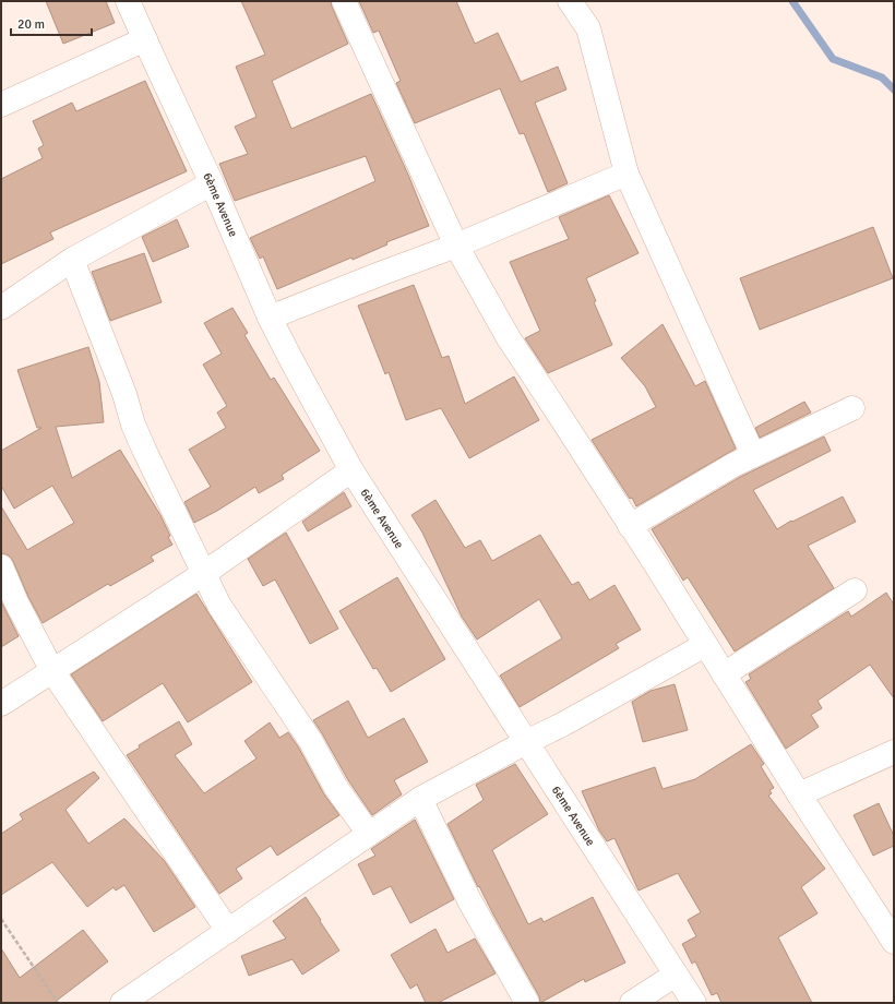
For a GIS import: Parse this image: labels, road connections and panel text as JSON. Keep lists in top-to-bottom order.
{
  "streets": {
    "street": ["6ème Avenue"]
  },
  "scale_bar": "20 m"
}
